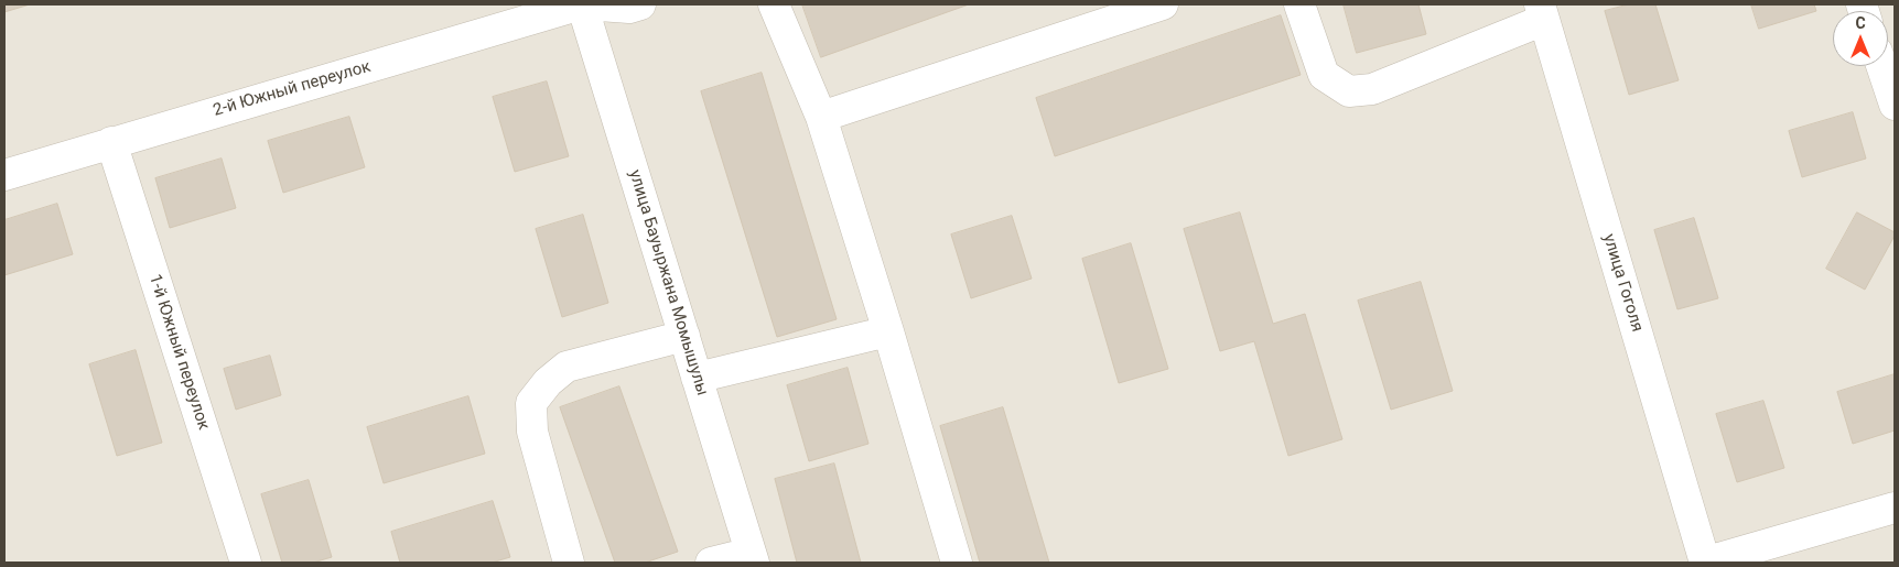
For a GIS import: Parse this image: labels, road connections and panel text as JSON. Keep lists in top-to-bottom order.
{
  "streets": {
    "street": [
      "2-й Южный переулок",
      "улица Бауыржана Момышулы",
      "улица Гоголя",
      "1-й Южный переулок"
    ]
  },
  "crossings": [
    ["2-й Южный переулок", "улица Бауыржана Момышулы"],
    ["2-й Южный переулок", "1-й Южный переулок"]
  ],
  "north": "top"
}
